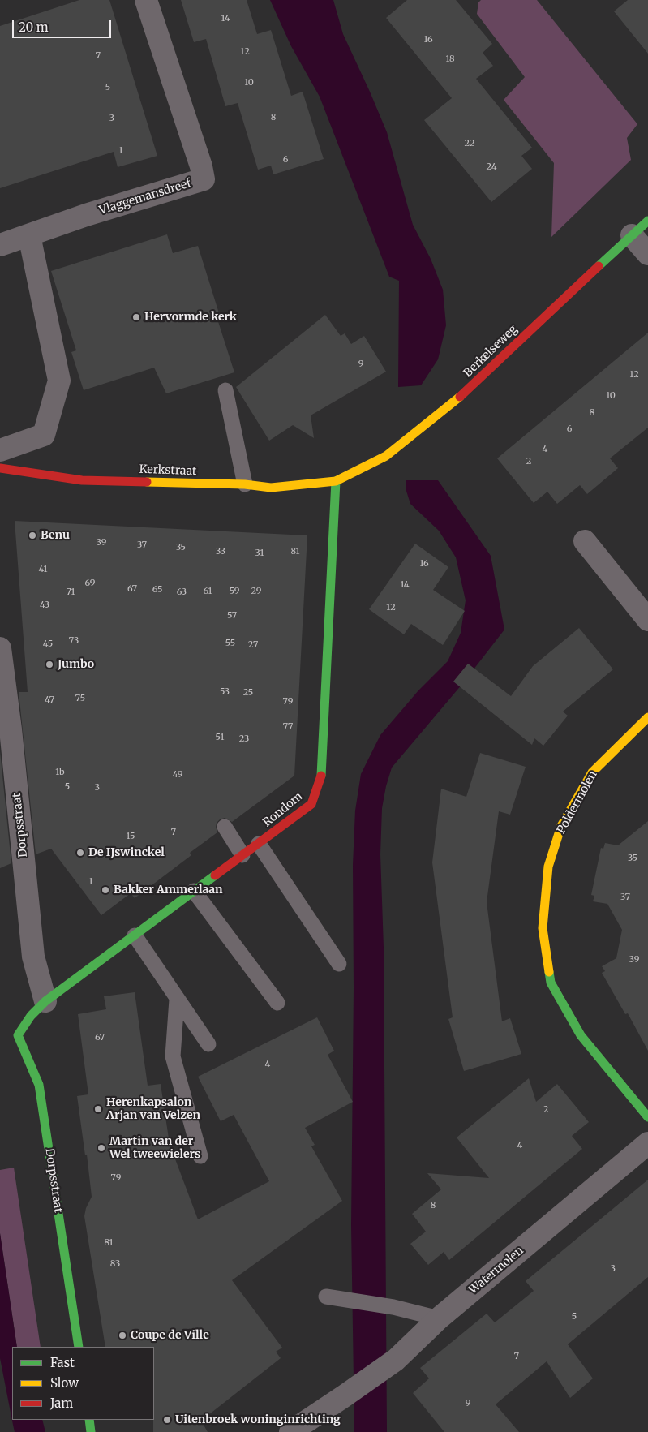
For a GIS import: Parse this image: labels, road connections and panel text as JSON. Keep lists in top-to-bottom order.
{
  "streets": {
    "street": [
      "Vlaggemansdreef",
      "Berkelseweg",
      "Kerkstraat",
      "Poldermolen",
      "Rondom",
      "Dorpsstraat",
      "Watermolen"
    ]
  },
  "crossings": [
    ["Berkelseweg", "Kerkstraat"],
    ["Berkelseweg", "Rondom"],
    ["Kerkstraat", "Rondom"],
    ["Rondom", "Dorpsstraat"]
  ],
  "places": [
    "Hervormde kerk",
    "Benu",
    "Jumbo",
    "De IJswinckel",
    "Bakker Ammerlaan",
    "Herenkapsalon Arjan van Velzen",
    "Martin van der Wel tweewielers",
    "Coupe de Ville",
    "Uitenbroek woninginrichting"
  ],
  "house_numbers": [
    "14",
    "16",
    "12",
    "7",
    "18",
    "10",
    "5",
    "8",
    "3",
    "22",
    "1",
    "6",
    "24",
    "9",
    "12",
    "10",
    "8",
    "6",
    "4",
    "2",
    "39",
    "37",
    "35",
    "33",
    "81",
    "31",
    "16",
    "41",
    "69",
    "14",
    "67",
    "65",
    "61",
    "59",
    "29",
    "71",
    "63",
    "43",
    "12",
    "57",
    "73",
    "55",
    "45",
    "27",
    "53",
    "25",
    "75",
    "47",
    "79",
    "77",
    "51",
    "23",
    "1b",
    "49",
    "5",
    "3",
    "7",
    "15",
    "35",
    "1",
    "37",
    "39",
    "67",
    "4",
    "2",
    "4",
    "79",
    "8",
    "81",
    "83",
    "3",
    "5",
    "7",
    "9"
  ],
  "legend": ["Fast", "Slow", "Jam"],
  "scale_bar": "20 m"
}
